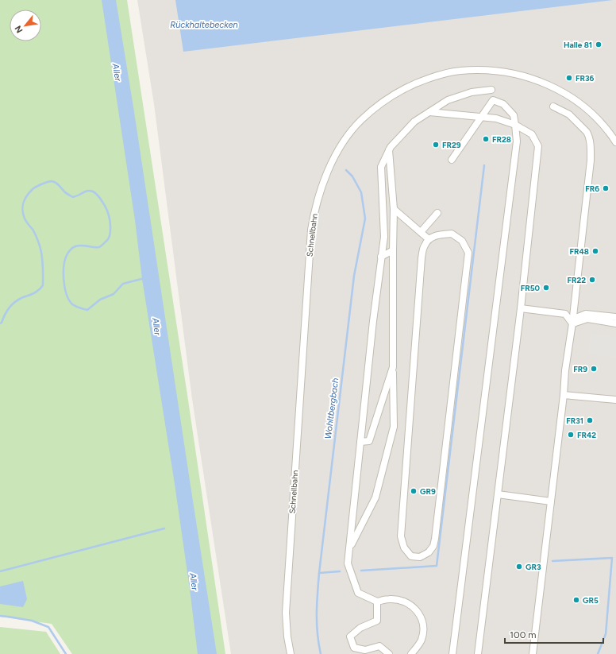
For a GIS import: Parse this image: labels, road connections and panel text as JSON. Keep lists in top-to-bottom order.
{
  "streets": {
    "street": ["Schnellbahn"]
  },
  "water": ["Rückhaltebecken", "Aller", "Wohltbergbach"],
  "places": [
    "Halle 81",
    "FR36",
    "FR28",
    "FR29",
    "FR6",
    "FR48",
    "FR22",
    "FR50",
    "FR9",
    "FR31",
    "FR42",
    "GR9",
    "GR3",
    "GR5"
  ],
  "scale_bar": "100 m",
  "north": "bottom left"
}
